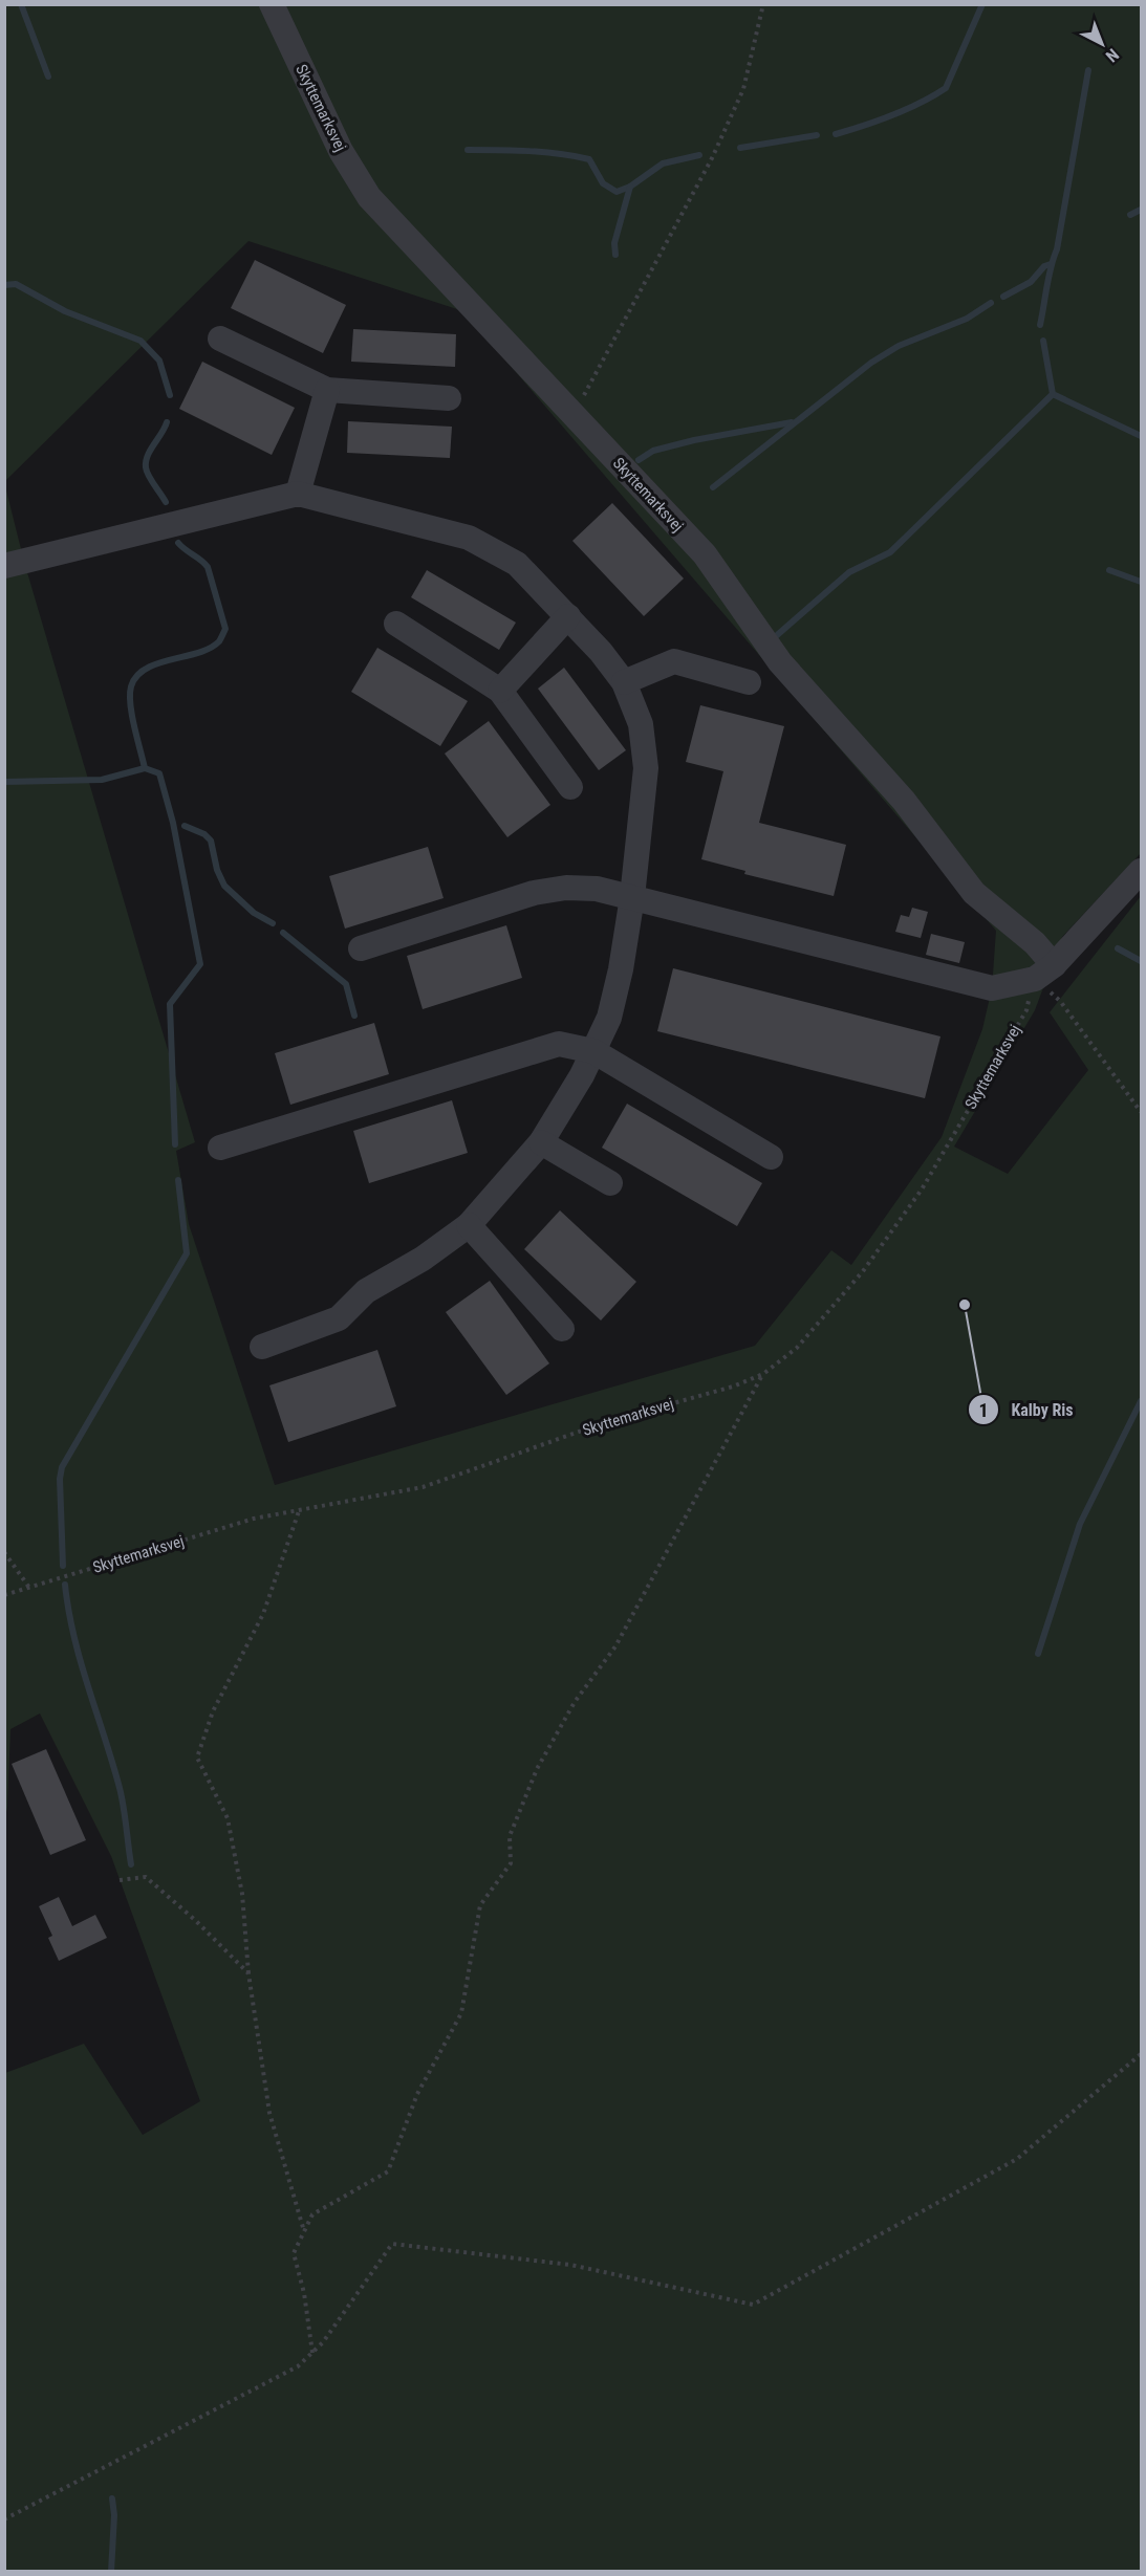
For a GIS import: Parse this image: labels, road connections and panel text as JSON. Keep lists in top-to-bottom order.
{
  "streets": {
    "street": ["Skyttemarksvej"]
  },
  "places": ["Kalby Ris"],
  "north": "bottom right"
}
